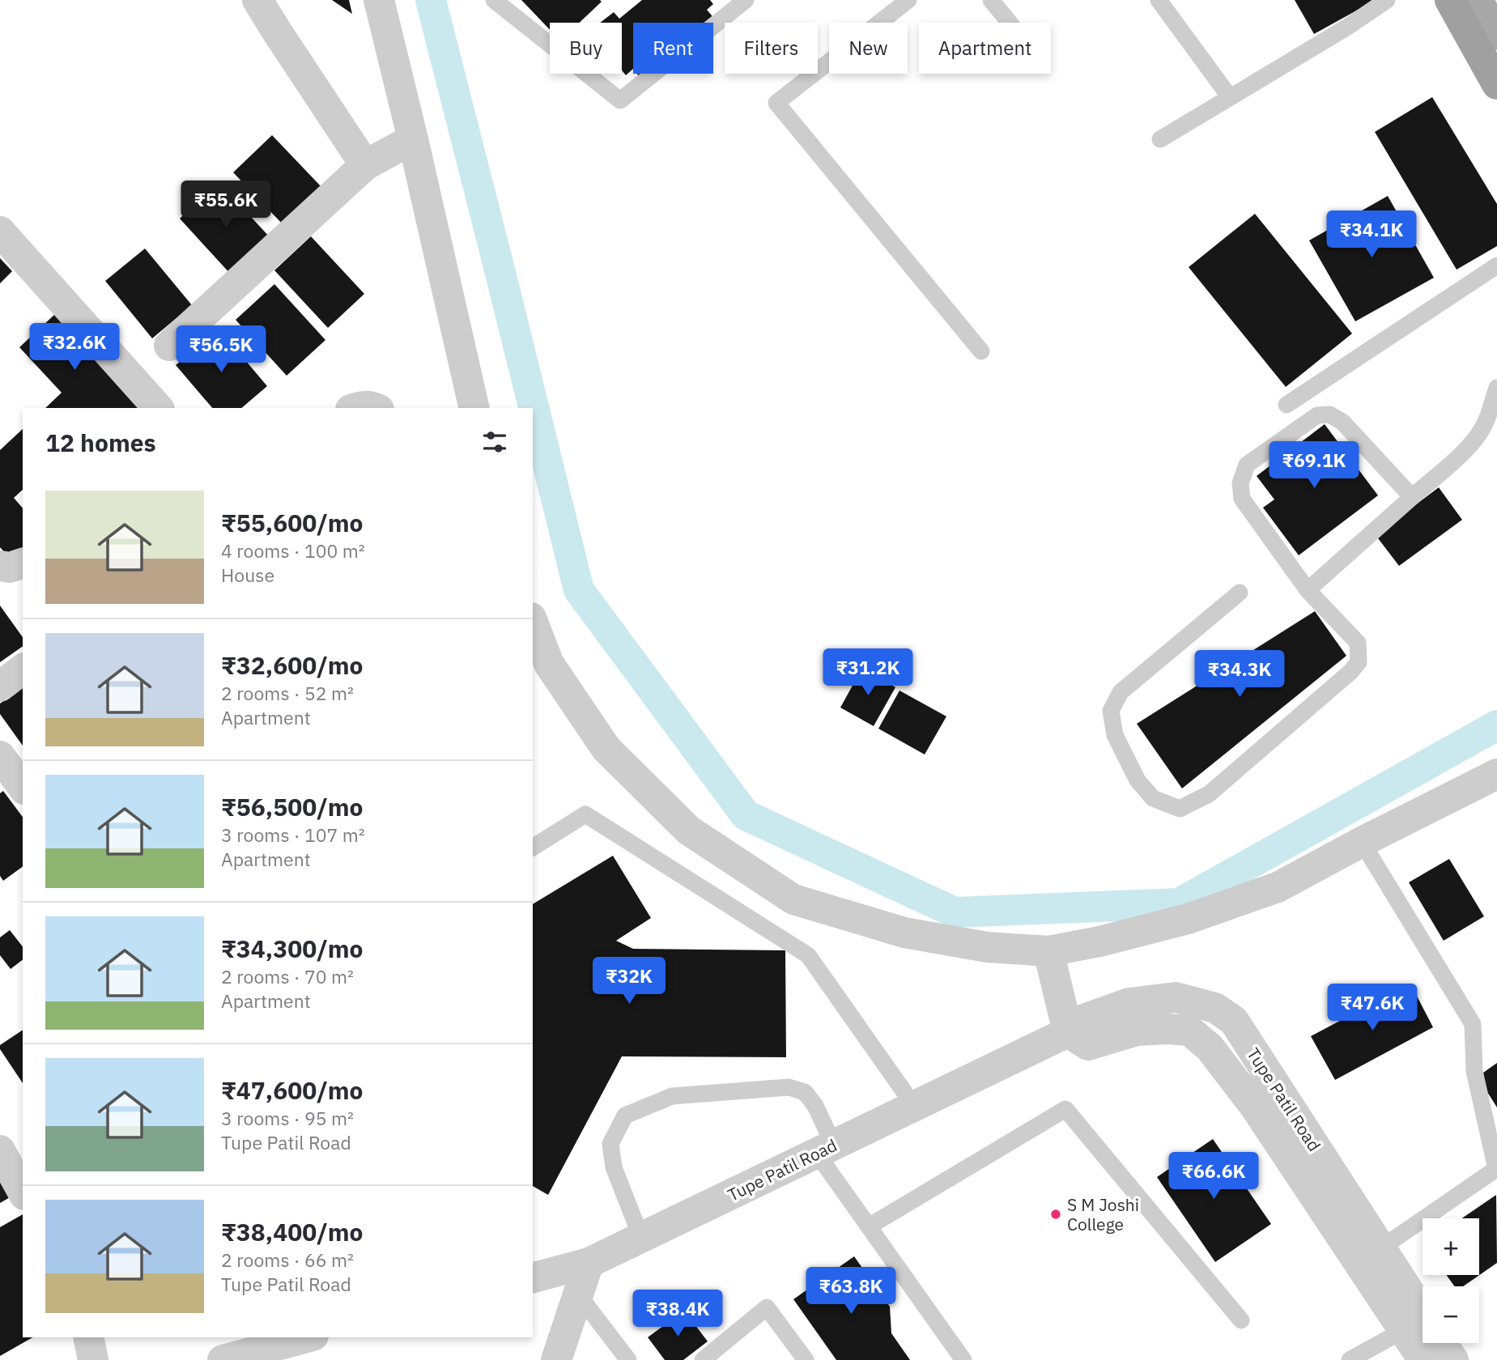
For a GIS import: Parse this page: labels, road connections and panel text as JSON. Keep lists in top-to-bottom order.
{
  "streets": {
    "street": ["Tupe Patil Road"]
  },
  "places": ["S M Joshi College"],
  "page": {
    "chip": [
      "Buy",
      "Rent",
      "Filters",
      "New",
      "Apartment"
    ],
    "price": [
      "₹55.6K",
      "₹34.1K",
      "₹32.6K",
      "₹56.5K",
      "₹69.1K",
      "₹31.2K",
      "₹34.3K",
      "₹32K",
      "₹47.6K",
      "₹66.6K",
      "₹63.8K",
      "₹38.4K"
    ],
    "heading": "12 homes",
    "list": [
      {
        "name": "₹55,600/mo",
        "note": "4 rooms · 100 m² · House"
      },
      {
        "name": "₹32,600/mo",
        "note": "2 rooms · 52 m² · Apartment"
      },
      {
        "name": "₹56,500/mo",
        "note": "3 rooms · 107 m² · Apartment"
      },
      {
        "name": "₹34,300/mo",
        "note": "2 rooms · 70 m² · Apartment"
      },
      {
        "name": "₹47,600/mo",
        "note": "3 rooms · 95 m² · Tupe Patil Road"
      },
      {
        "name": "₹38,400/mo",
        "note": "2 rooms · 66 m² · Tupe Patil Road"
      }
    ],
    "map_buttons": ["+", "−"]
  }
}
